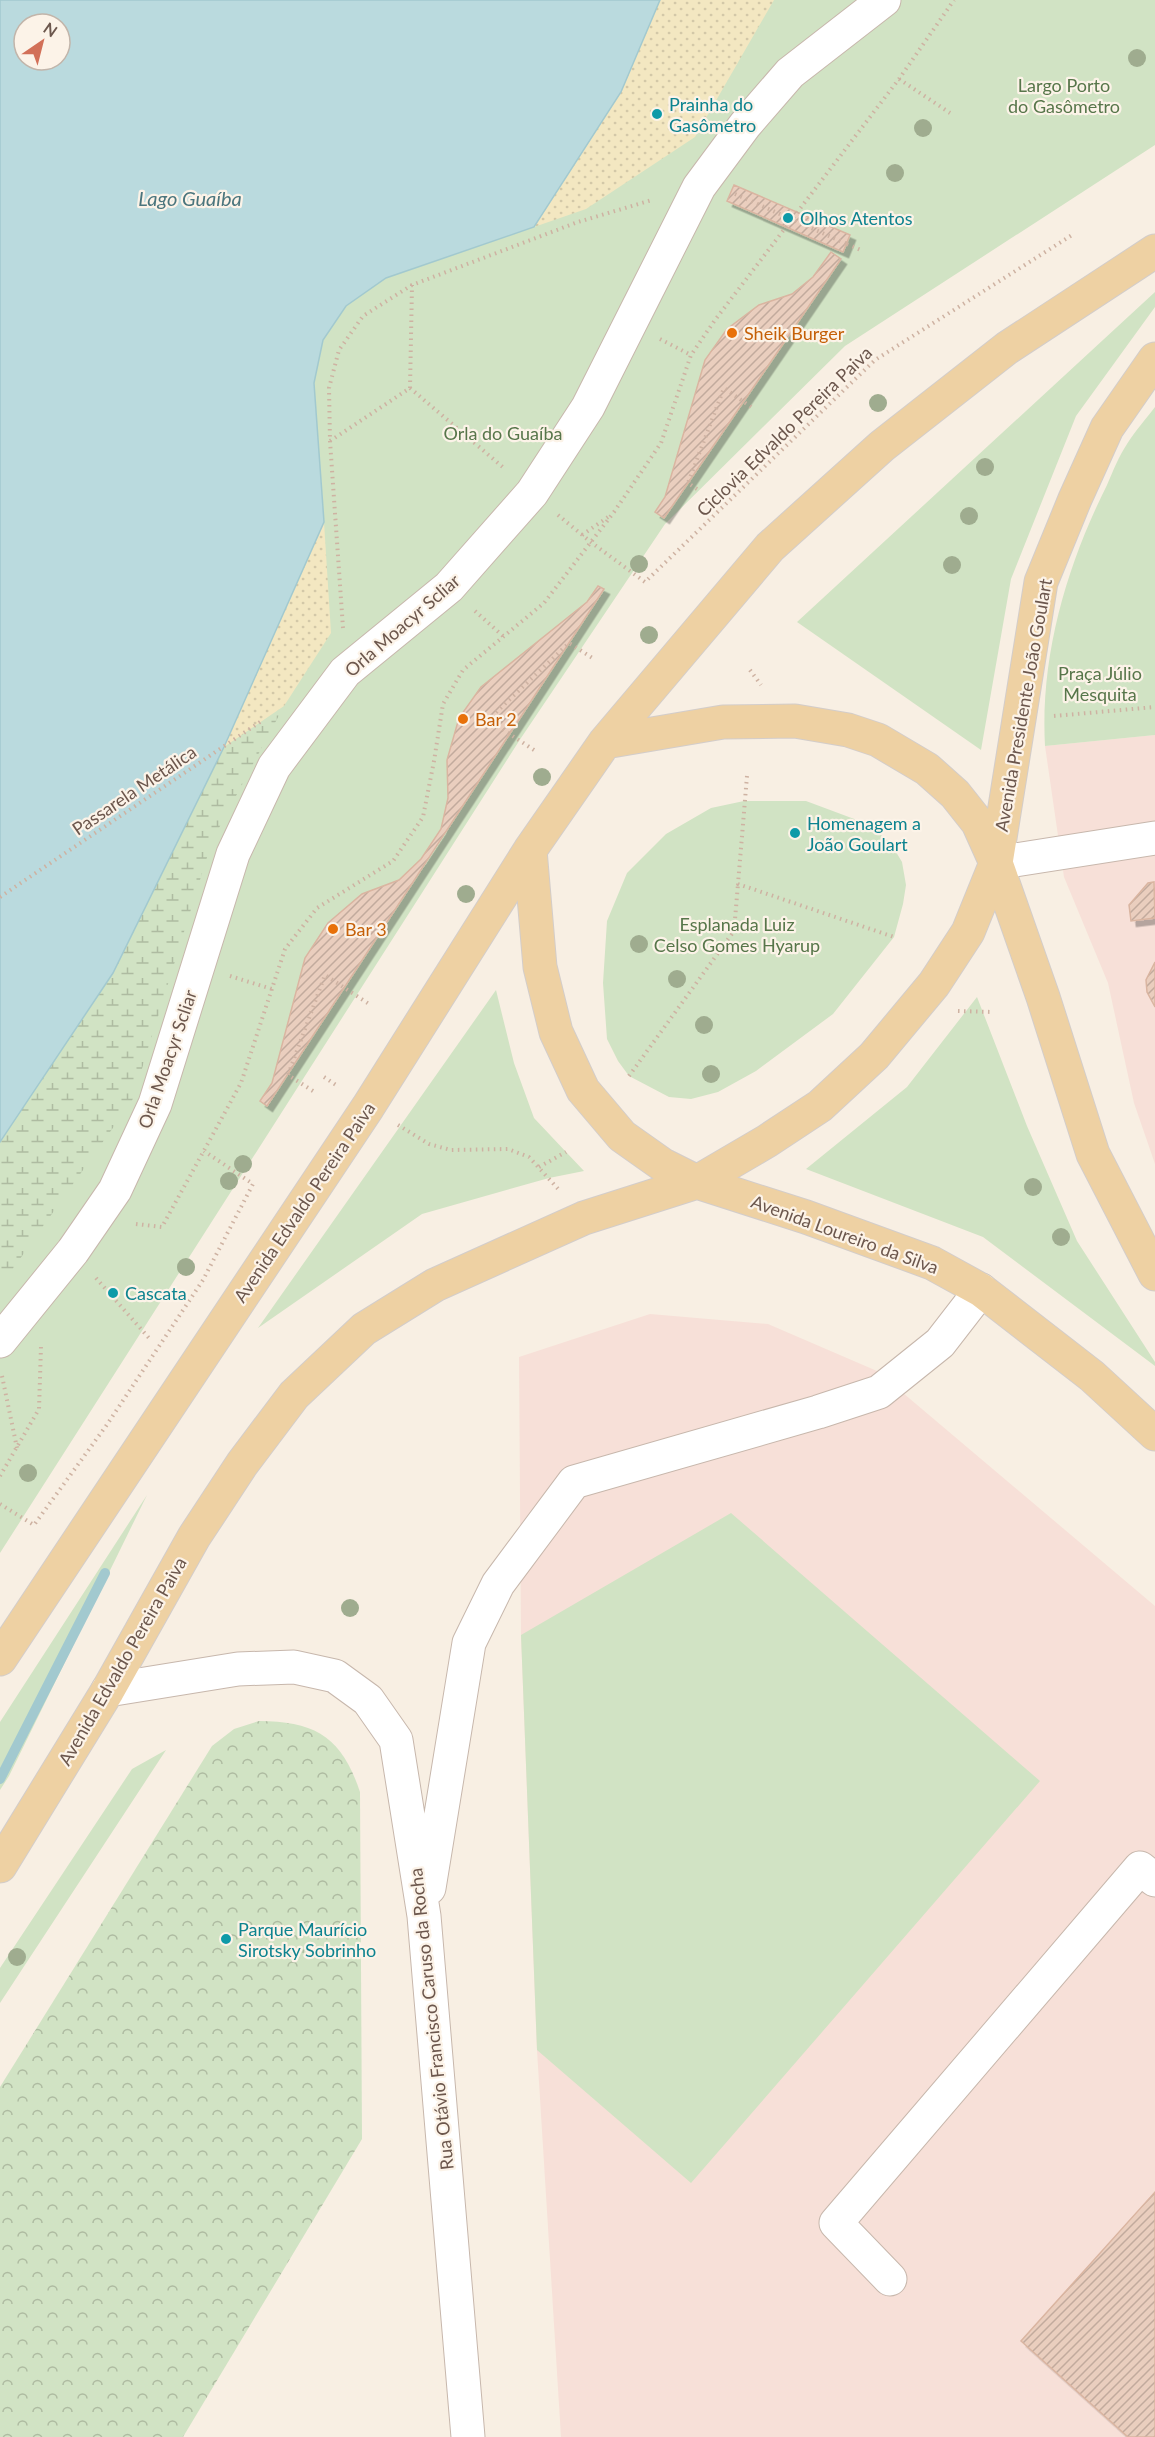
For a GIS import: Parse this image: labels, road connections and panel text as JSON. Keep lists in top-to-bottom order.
{
  "streets": {
    "main road": ["Avenida Presidente João Goulart", "Avenida Edvaldo Pereira Paiva", "Avenida Loureiro da Silva"],
    "street": ["Orla Moacyr Scliar", "Rua Otávio Francisco Caruso da Rocha"],
    "path": ["Ciclovia Edvaldo Pereira Paiva", "Passarela Metálica"]
  },
  "crossings": [
    ["Avenida Presidente João Goulart", "Avenida Edvaldo Pereira Paiva"],
    ["Avenida Presidente João Goulart", "Avenida Loureiro da Silva"],
    ["Avenida Edvaldo Pereira Paiva", "Avenida Loureiro da Silva"],
    ["Avenida Edvaldo Pereira Paiva", "Rua Otávio Francisco Caruso da Rocha"]
  ],
  "water": ["Lago Guaíba"],
  "parks": [
    "Largo Porto do Gasômetro",
    "Orla do Guaíba",
    "Praça Júlio Mesquita",
    "Esplanada Luiz Celso Gomes Hyarup"
  ],
  "places": [
    "Prainha do Gasômetro",
    "Olhos Atentos",
    "Sheik Burger",
    "Bar 2",
    "Homenagem a João Goulart",
    "Bar 3",
    "Cascata",
    "Parque Maurício Sirotsky Sobrinho"
  ],
  "north": "top right"
}
